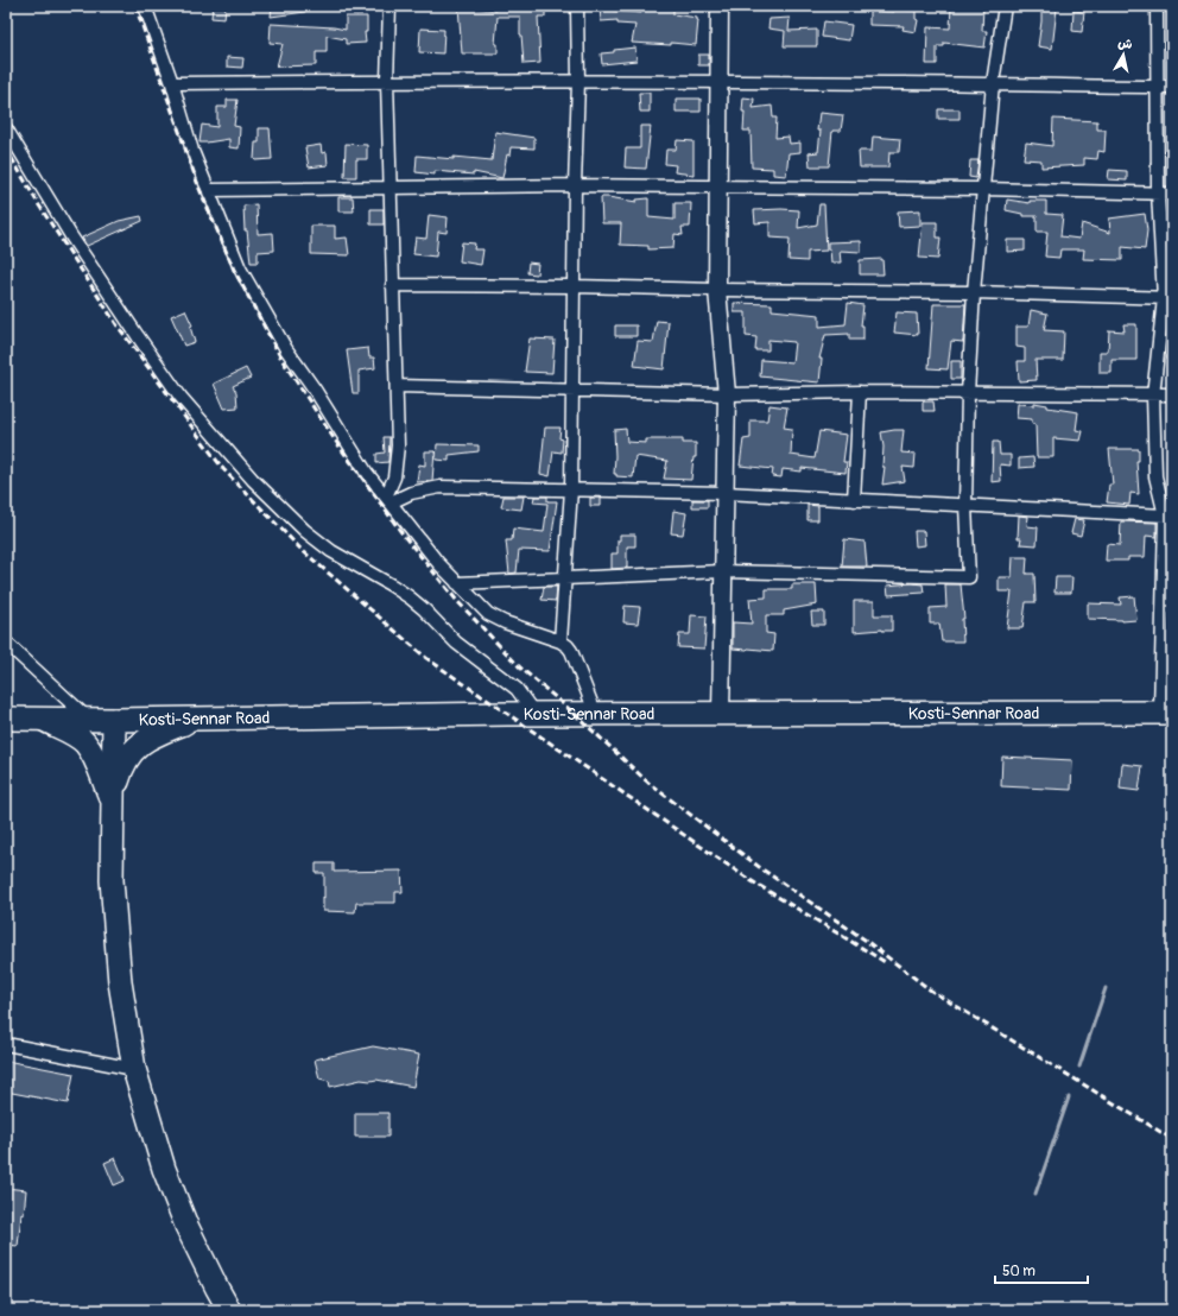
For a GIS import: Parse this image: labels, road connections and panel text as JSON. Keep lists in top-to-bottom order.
{
  "streets": {
    "highway": ["Kosti-Sennar Road"]
  },
  "scale_bar": "50 m",
  "north": "top"
}
